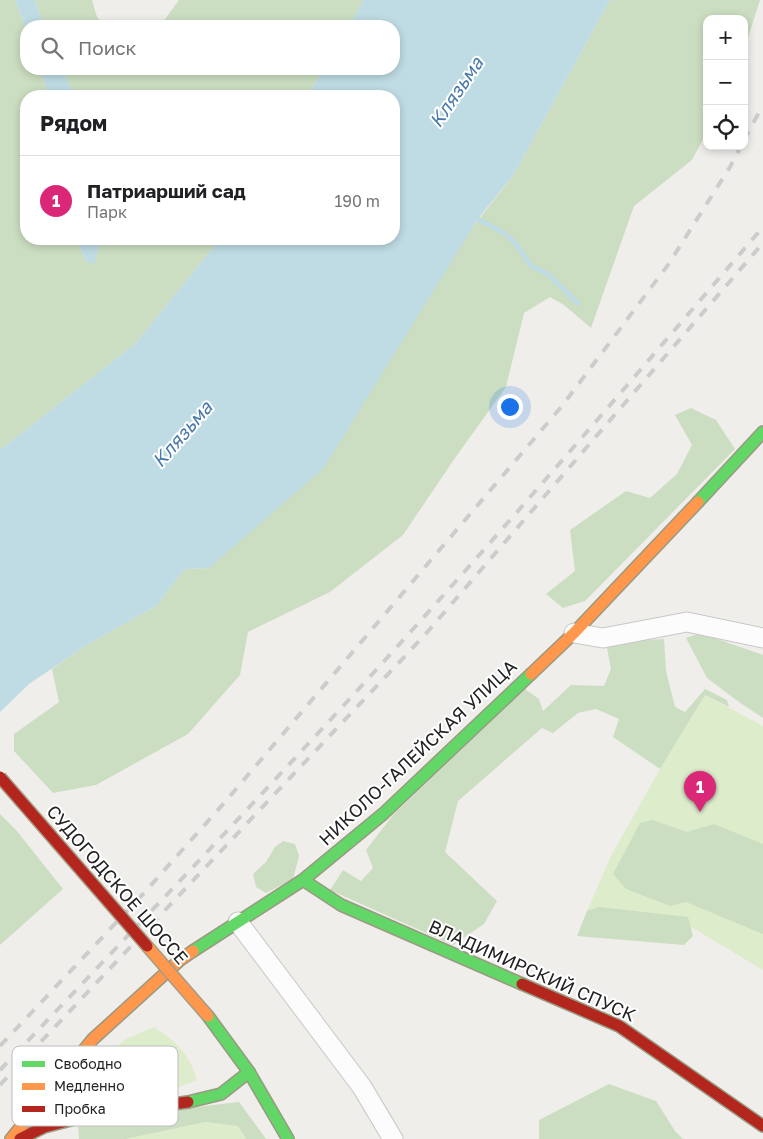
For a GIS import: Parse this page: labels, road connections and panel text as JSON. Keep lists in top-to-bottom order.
{
  "streets": {
    "street": ["НИКОЛО-ГАЛЕЙСКАЯ УЛИЦА", "СУДОГОДСКОЕ ШОССЕ", "ВЛАДИМИРСКИЙ СПУСК"]
  },
  "crossings": [
    ["НИКОЛО-ГАЛЕЙСКАЯ УЛИЦА", "ВЛАДИМИРСКИЙ СПУСК"]
  ],
  "water": ["Клязьма"],
  "legend": ["Свободно", "Медленно", "Пробка"],
  "page": {
    "map_buttons": ["+", "−"],
    "search": "Поиск",
    "heading": "Рядом",
    "list": [
      {
        "mark": "1",
        "name": "Патриарший сад",
        "note": "Парк",
        "value": "190 m"
      }
    ],
    "pins": "1"
  }
}
